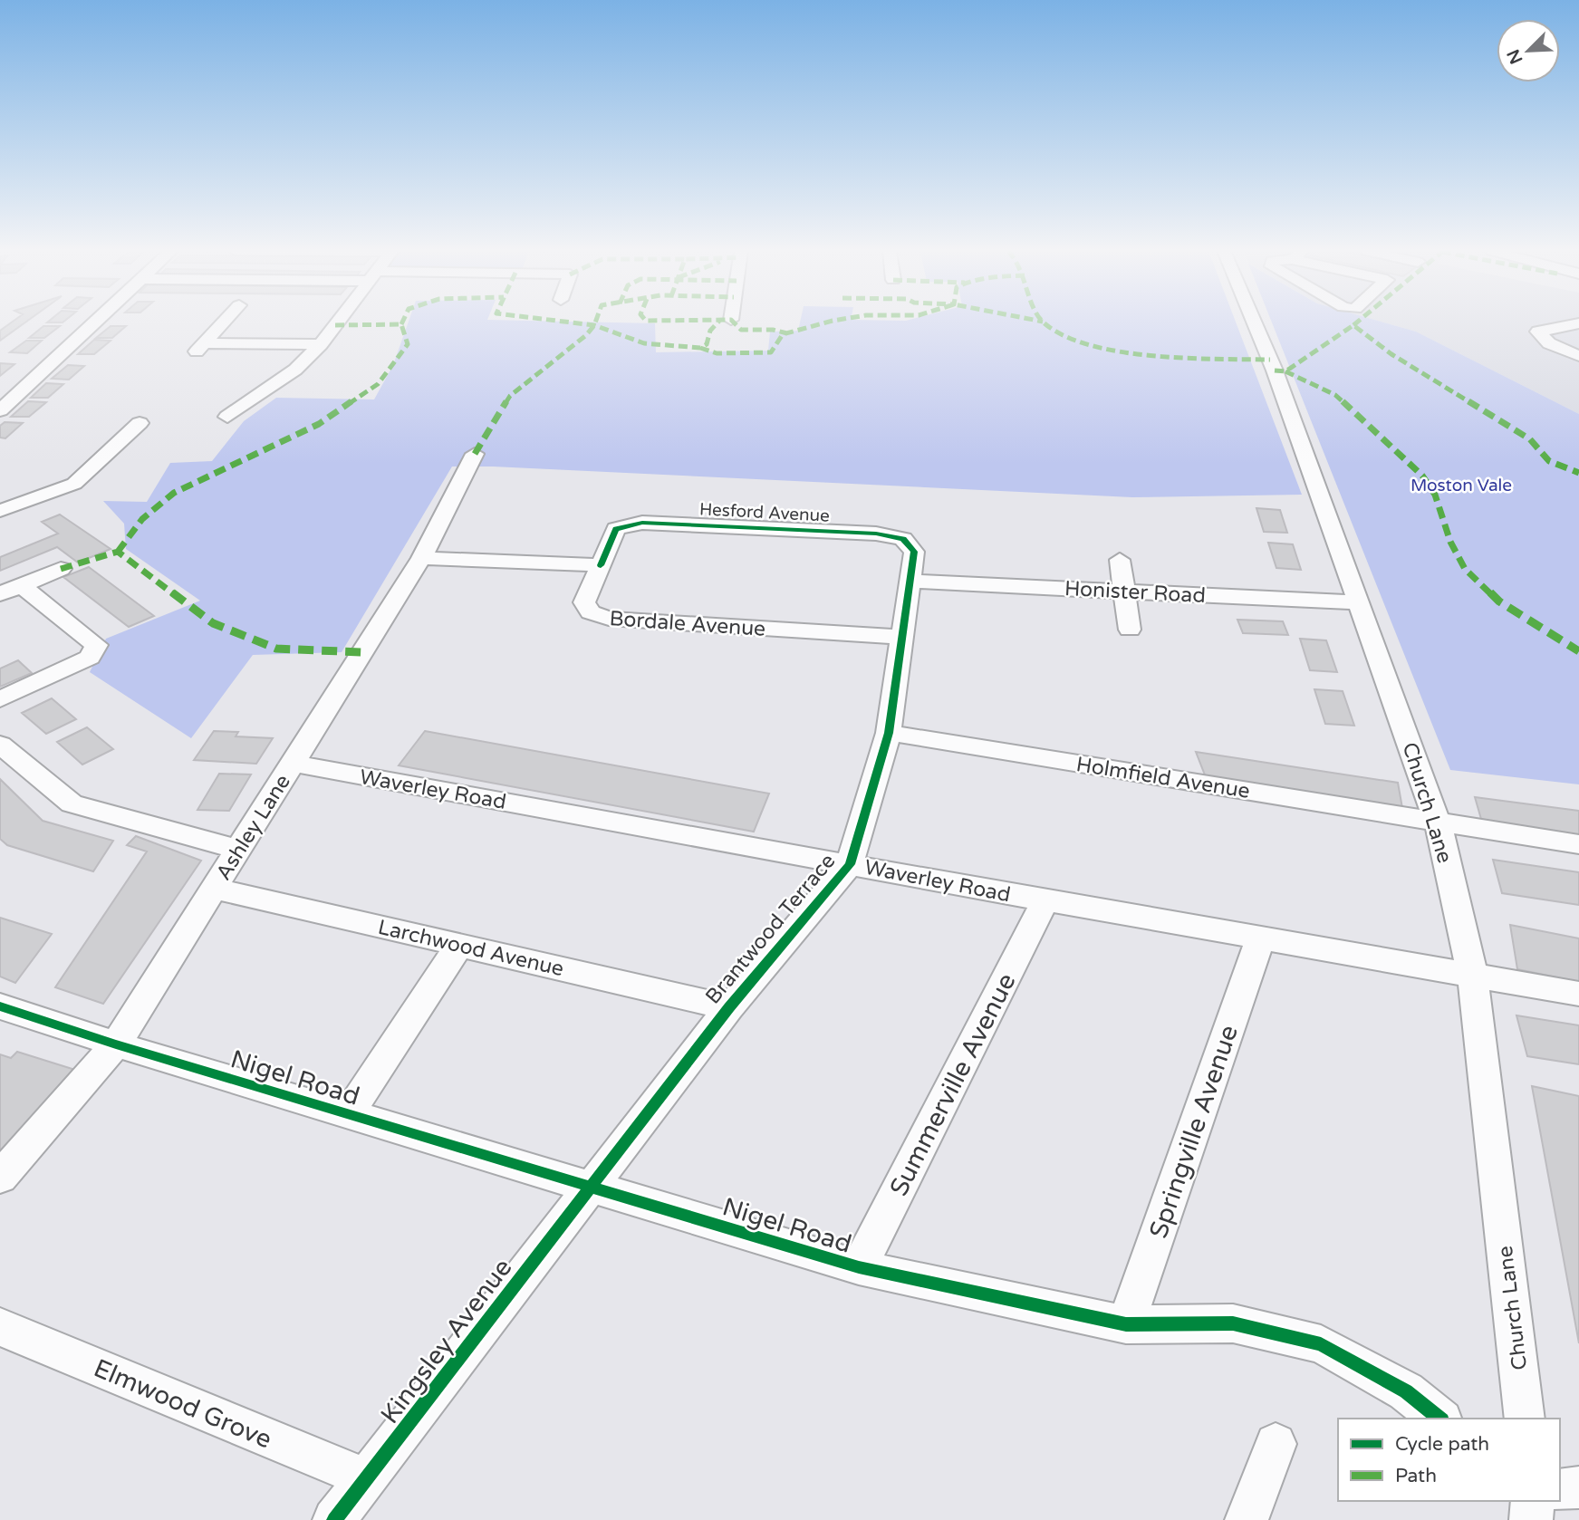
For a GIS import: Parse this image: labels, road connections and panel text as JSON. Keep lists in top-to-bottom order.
{
  "streets": {
    "street": [
      "Hesford Avenue",
      "Honister Road",
      "Bordale Avenue",
      "Holmfield Avenue",
      "Waverley Road",
      "Church Lane",
      "Ashley Lane",
      "Brantwood Terrace",
      "Larchwood Avenue",
      "Nigel Road",
      "Summerville Avenue",
      "Springville Avenue",
      "Kingsley Avenue",
      "Elmwood Grove"
    ]
  },
  "crossings": [
    ["Hesford Avenue", "Honister Road"],
    ["Hesford Avenue", "Bordale Avenue"],
    ["Hesford Avenue", "Brantwood Terrace"],
    ["Honister Road", "Church Lane"],
    ["Honister Road", "Brantwood Terrace"],
    ["Bordale Avenue", "Brantwood Terrace"],
    ["Holmfield Avenue", "Church Lane"],
    ["Holmfield Avenue", "Brantwood Terrace"],
    ["Waverley Road", "Church Lane"],
    ["Waverley Road", "Ashley Lane"],
    ["Waverley Road", "Brantwood Terrace"],
    ["Waverley Road", "Summerville Avenue"],
    ["Waverley Road", "Springville Avenue"],
    ["Ashley Lane", "Larchwood Avenue"],
    ["Ashley Lane", "Nigel Road"],
    ["Brantwood Terrace", "Larchwood Avenue"],
    ["Brantwood Terrace", "Nigel Road"],
    ["Brantwood Terrace", "Kingsley Avenue"],
    ["Nigel Road", "Summerville Avenue"],
    ["Nigel Road", "Springville Avenue"],
    ["Nigel Road", "Kingsley Avenue"],
    ["Kingsley Avenue", "Elmwood Grove"]
  ],
  "parks": ["Moston Vale"],
  "legend": ["Cycle path", "Path"],
  "north": "bottom left"
}
